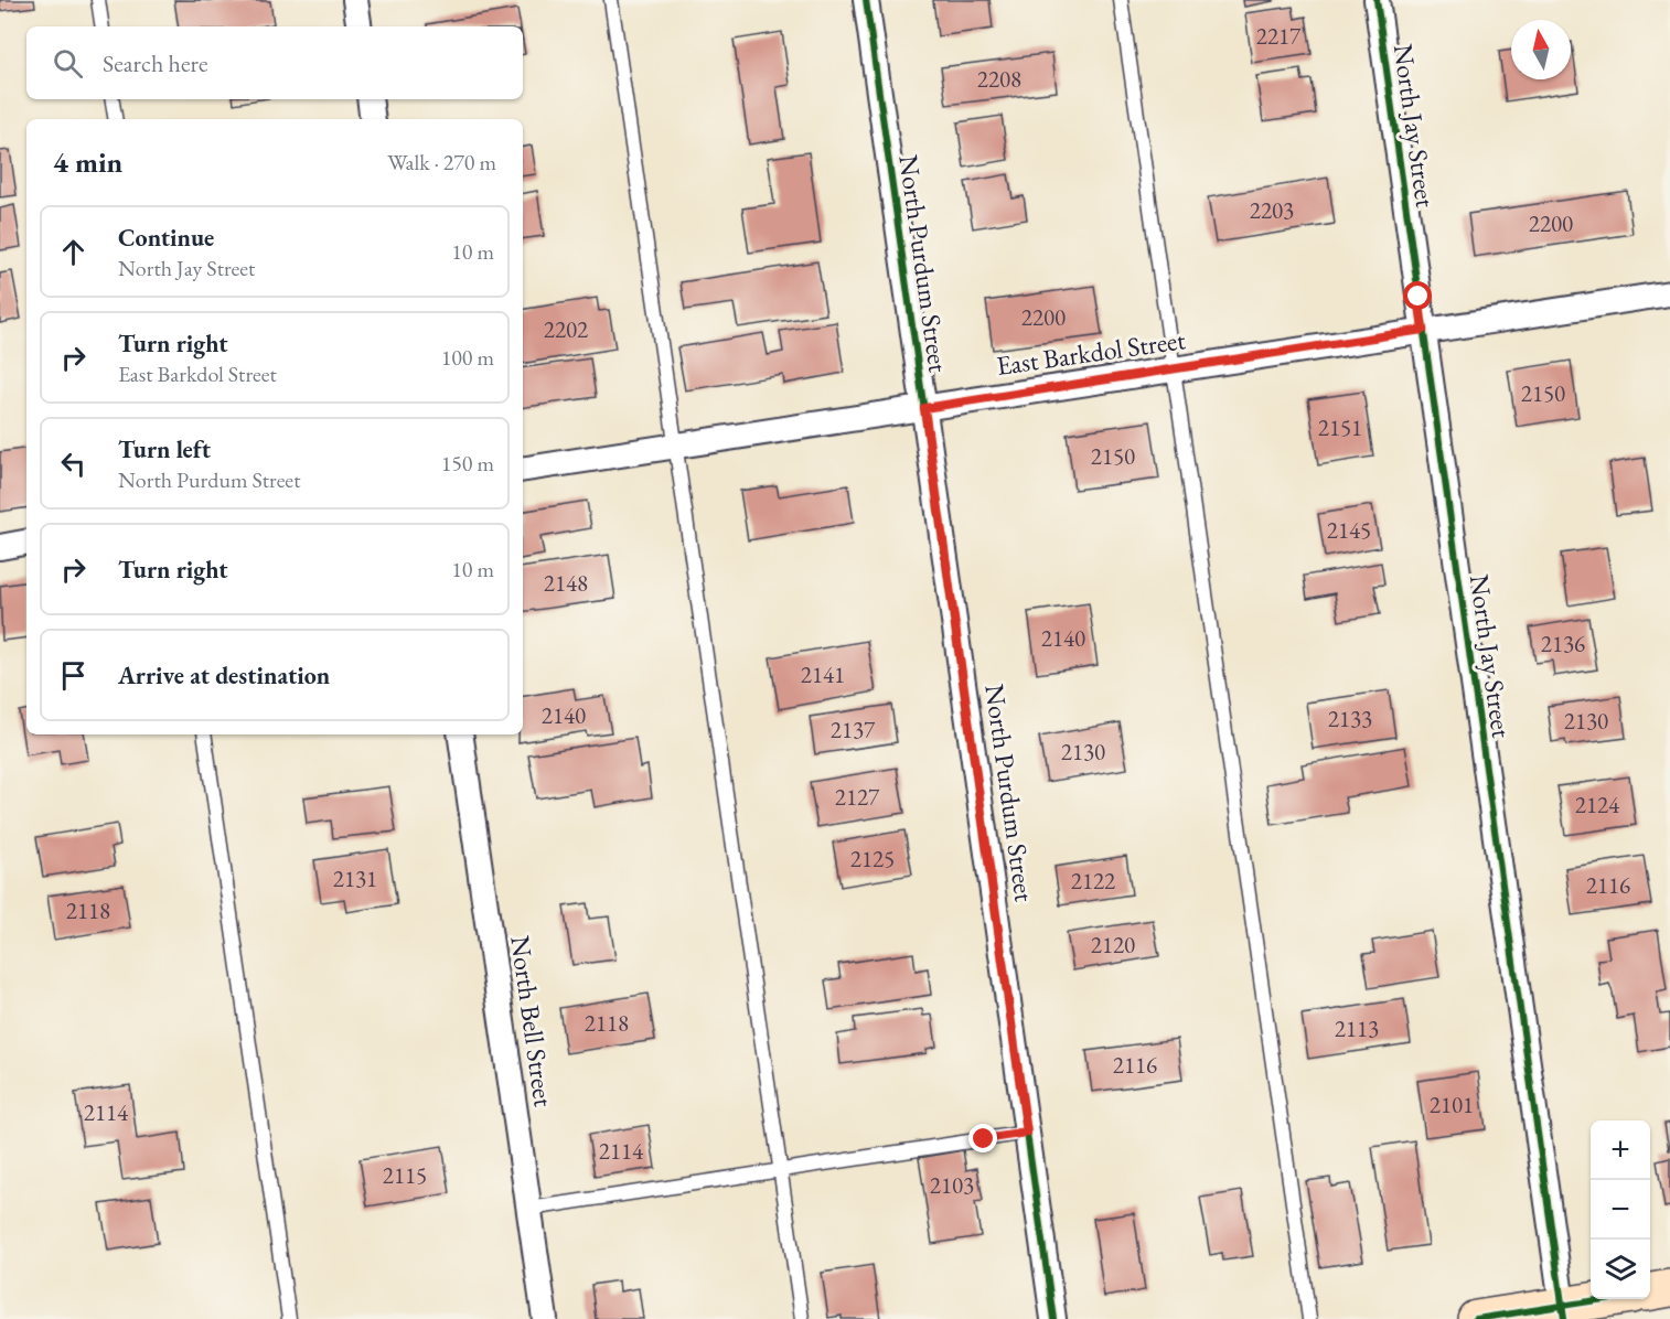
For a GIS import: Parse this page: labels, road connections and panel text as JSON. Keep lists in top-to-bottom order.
{
  "streets": {
    "street": [
      "North Jay Street",
      "North Purdum Street",
      "East Barkdol Street",
      "North Bell Street"
    ]
  },
  "crossings": [
    ["North Jay Street", "East Barkdol Street"],
    ["North Purdum Street", "East Barkdol Street"]
  ],
  "house_numbers": [
    "2217",
    "2208",
    "2203",
    "2200",
    "2200",
    "2202",
    "2150",
    "2151",
    "2150",
    "2145",
    "2148",
    "2140",
    "2136",
    "2141",
    "2140",
    "2133",
    "2130",
    "2137",
    "2130",
    "2127",
    "2124",
    "2125",
    "2131",
    "2122",
    "2116",
    "2118",
    "2120",
    "2118",
    "2113",
    "2116",
    "2101",
    "2114",
    "2114",
    "2115",
    "2103"
  ],
  "north": "top",
  "page": {
    "search": "Search here",
    "heading": ["4 min", "Walk · 270 m"],
    "list": [
      ["Continue", "North Jay Street", "10 m"],
      ["Turn right", "East Barkdol Street", "100 m"],
      ["Turn left", "North Purdum Street", "150 m"],
      ["Turn right", "10 m"],
      "Arrive at destination"
    ],
    "map_buttons": ["+", "−"]
  }
}
